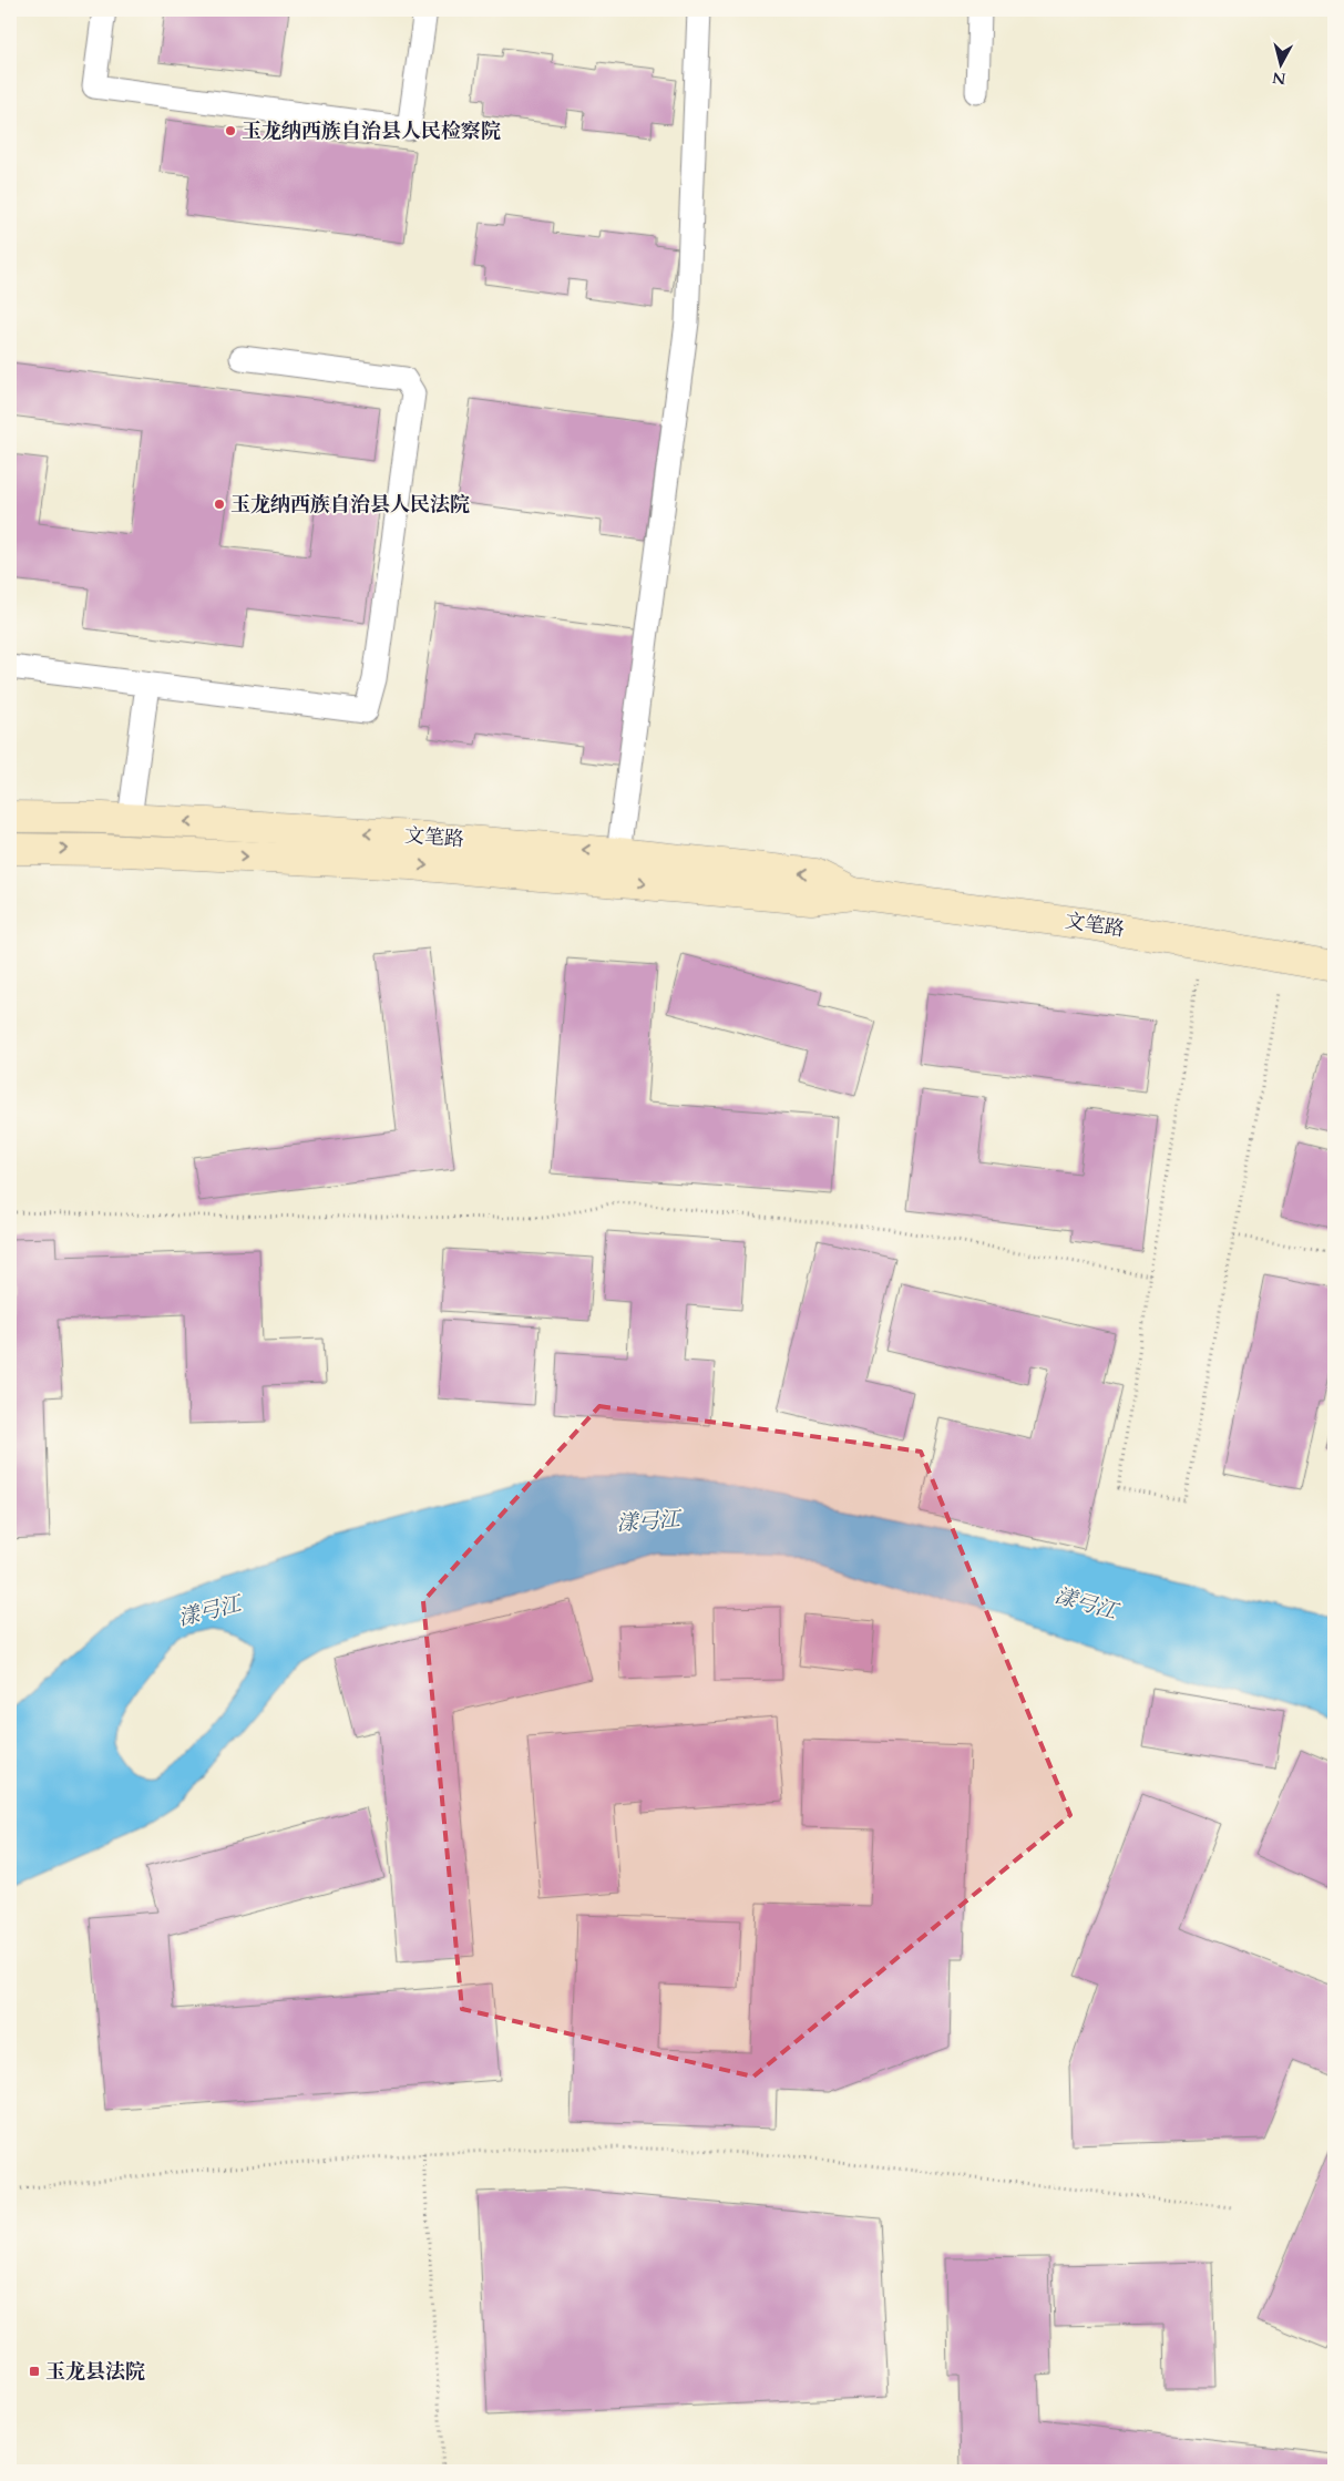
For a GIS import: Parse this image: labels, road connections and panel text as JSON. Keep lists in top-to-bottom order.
{
  "streets": {
    "street": ["文笔路"]
  },
  "water": ["漾弓江"],
  "places": {
    "other": ["玉龙纳西族自治县人民检察院", "玉龙纳西族自治县人民法院"],
    "transit": ["玉龙县法院"]
  },
  "north": "bottom"
}
